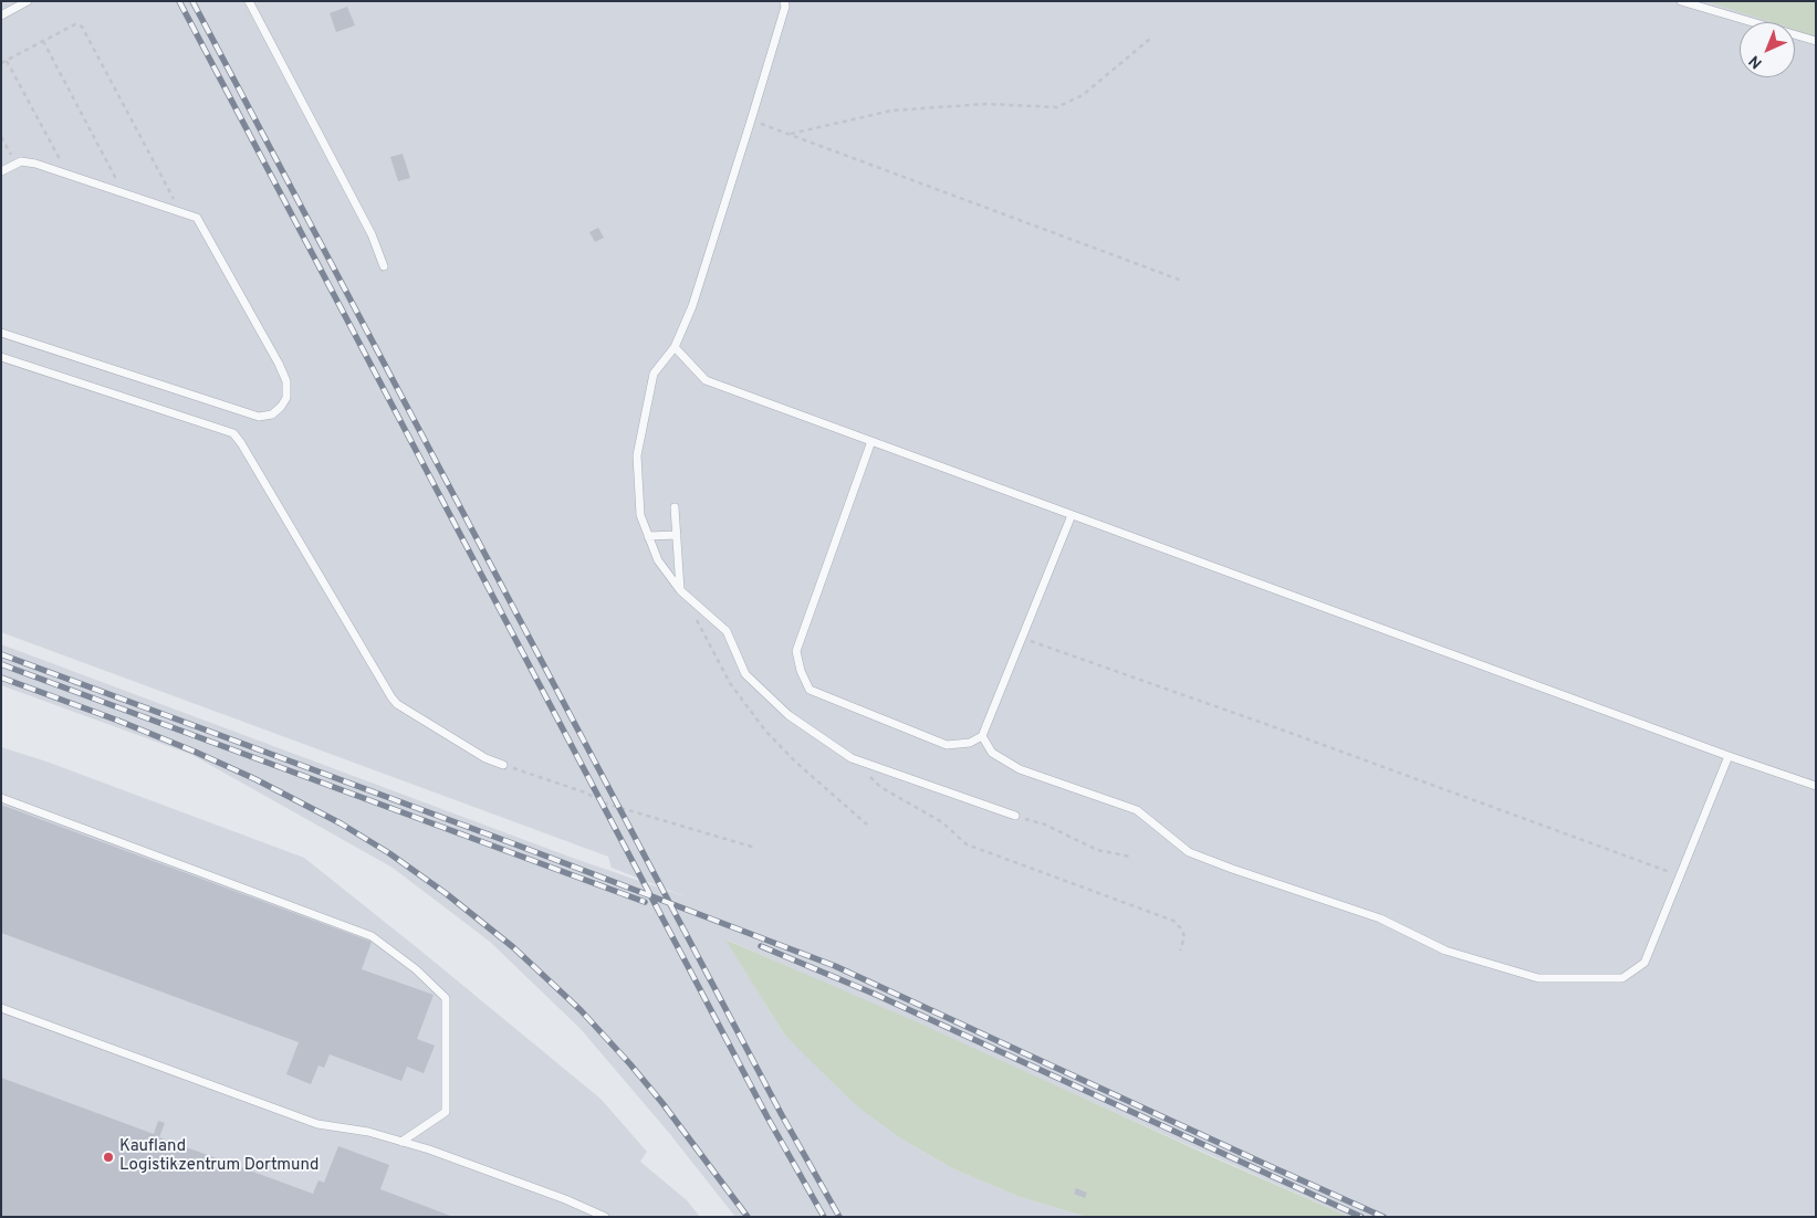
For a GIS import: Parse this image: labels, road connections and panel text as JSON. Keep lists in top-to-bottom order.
{
  "places": ["Kaufland Logistikzentrum Dortmund"],
  "north": "bottom left"
}
